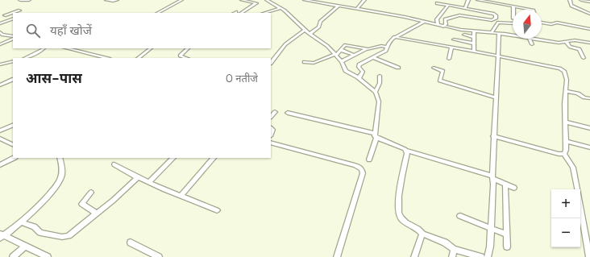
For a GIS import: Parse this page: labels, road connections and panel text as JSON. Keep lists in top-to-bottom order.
{
  "north": "top",
  "page": {
    "search": "यहाँ खोजें",
    "heading": ["आस-पास", "0 नतीजे"],
    "map_buttons": ["+", "−"]
  }
}
